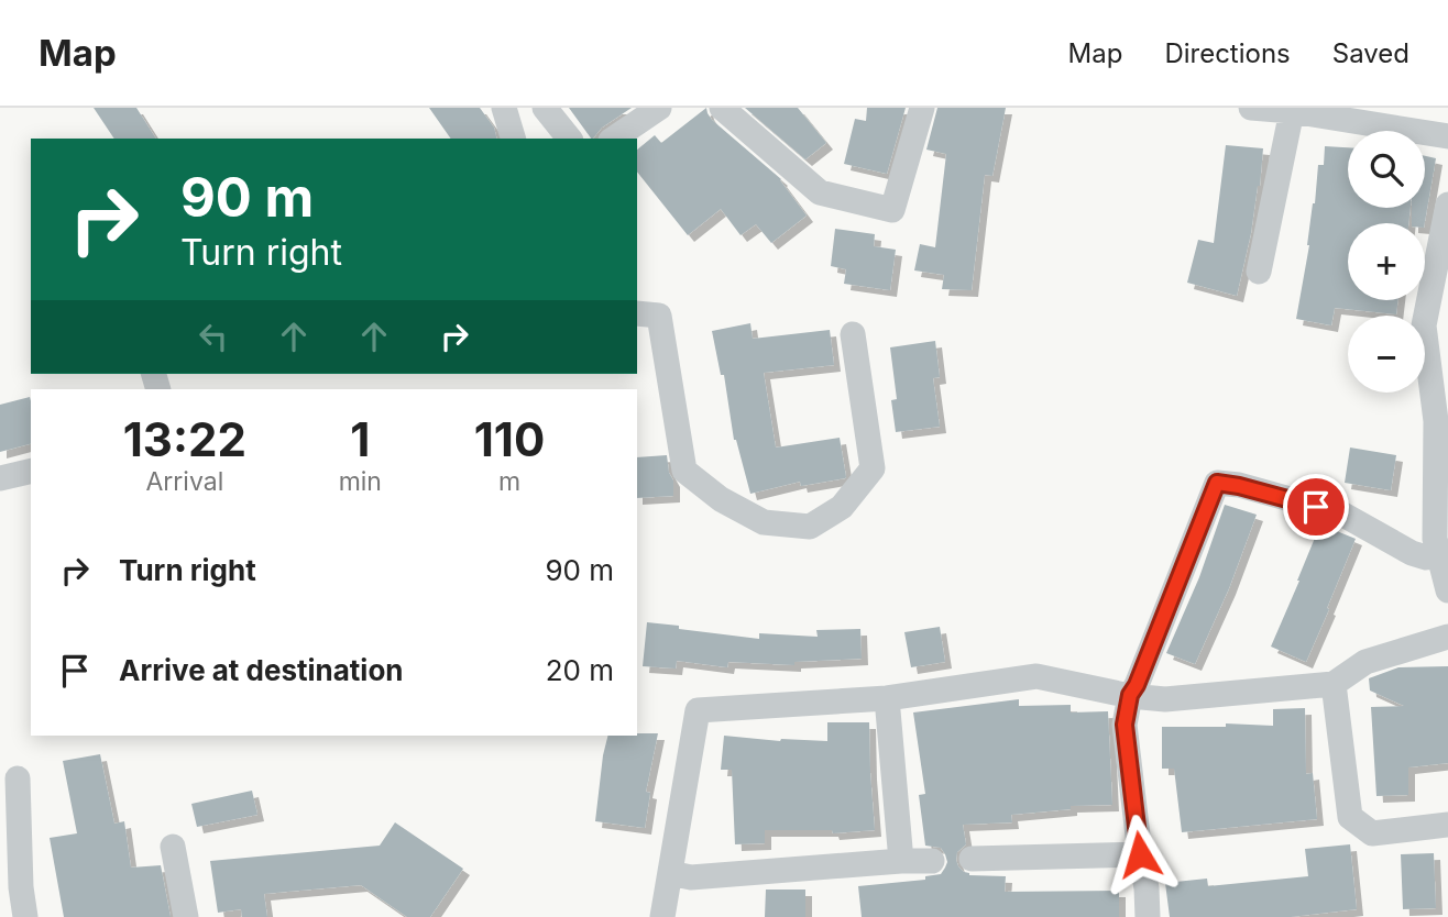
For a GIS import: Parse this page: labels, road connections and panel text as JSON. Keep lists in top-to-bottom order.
{
  "page": {
    "header": "Map",
    "nav": ["Map", "Directions", "Saved"],
    "map_buttons": ["+", "−"],
    "turn": ["90 m", "Turn right"],
    "eta": [
      "13:22",
      "Arrival",
      "1",
      "min",
      "110",
      "m"
    ],
    "list": [
      {
        "name": "Turn right",
        "value": "90 m"
      },
      {
        "name": "Arrive at destination",
        "value": "20 m"
      }
    ]
  }
}
